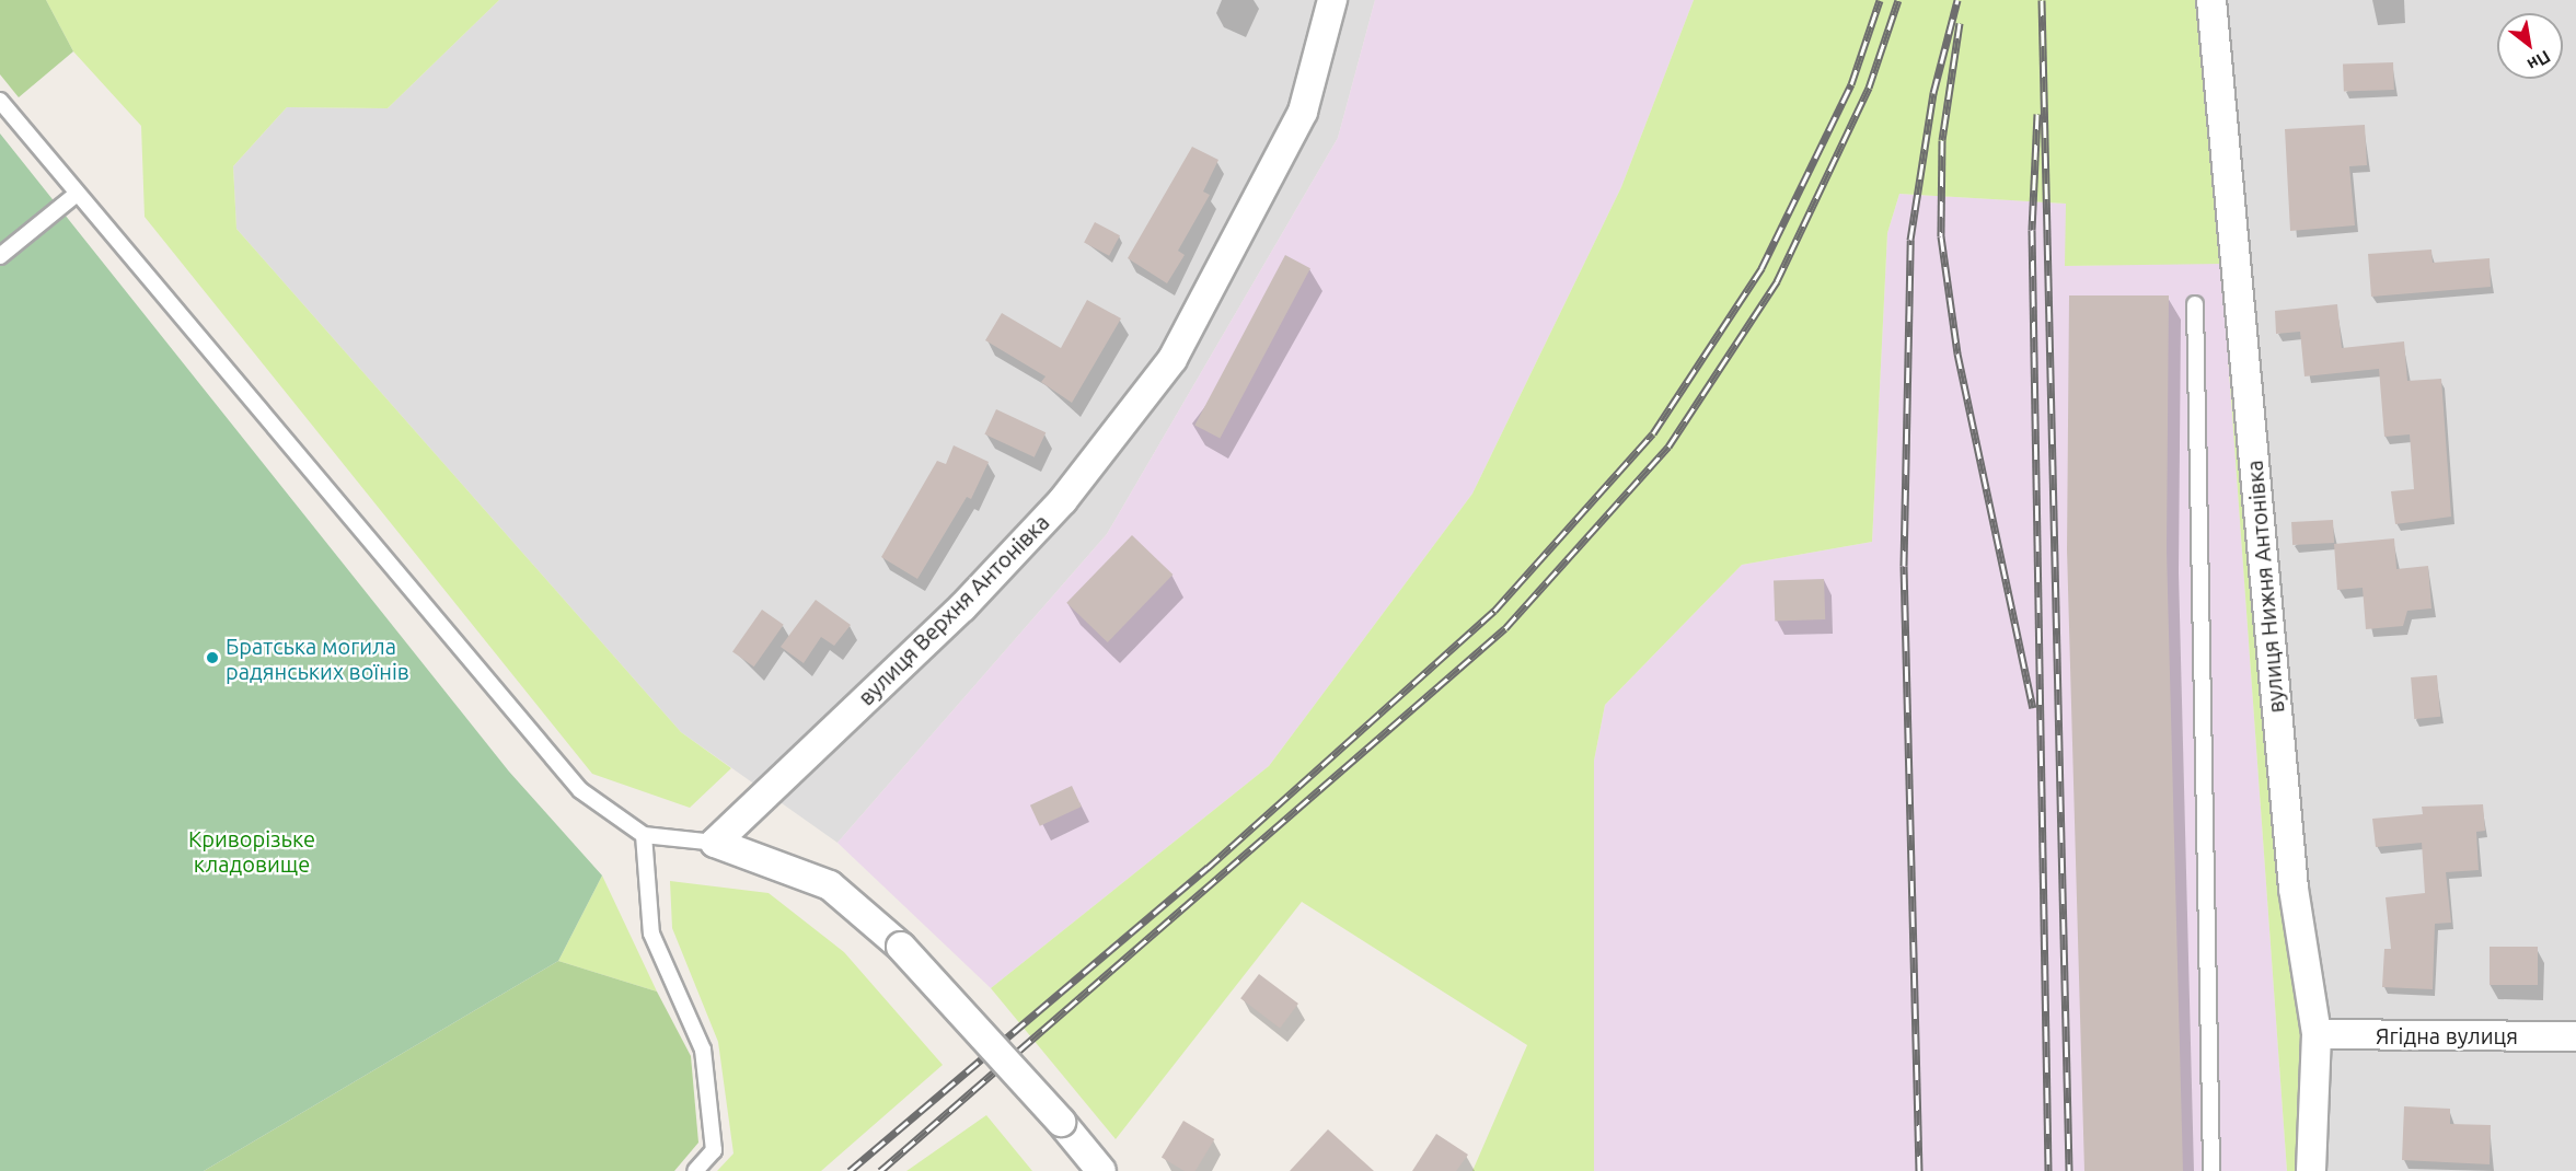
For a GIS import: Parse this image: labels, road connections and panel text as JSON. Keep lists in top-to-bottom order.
{
  "streets": {
    "street": ["вулиця Нижня Антонівка", "вулиця Верхня Антонівка", "Ягідна вулиця"]
  },
  "crossings": [
    ["вулиця Нижня Антонівка", "Ягідна вулиця"]
  ],
  "parks": ["Криворізьке кладовище"],
  "places": ["Братська могила радянських воїнів"],
  "north": "bottom right"
}
